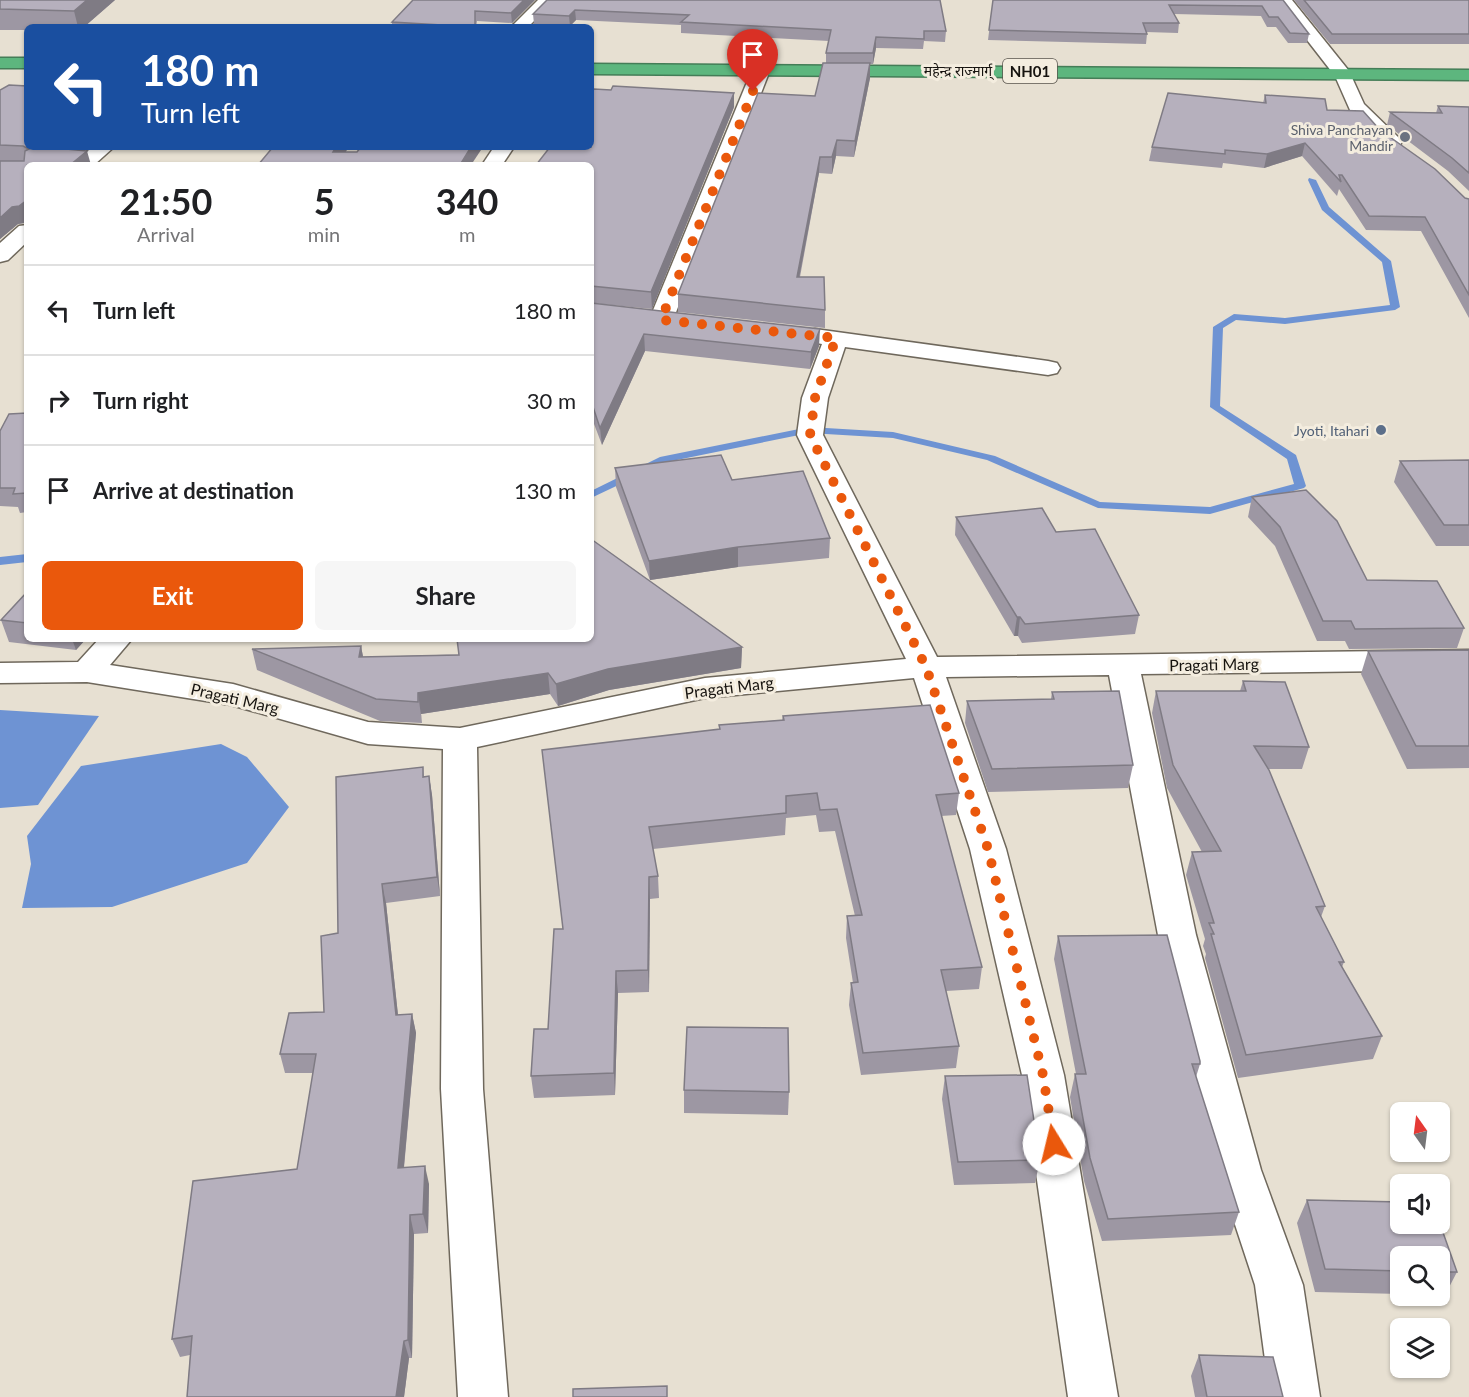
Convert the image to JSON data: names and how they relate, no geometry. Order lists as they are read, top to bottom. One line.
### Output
{"streets":{"highway":["महेन्द्र राज्मार्ग्","NH01"],"street":["Pragati Marg"]},"places":["Shiva Panchayan Mandir","Jyoti, Itahari"],"north":"top","page":{"turn":["180 m","Turn left"],"eta":["21:50","Arrival","5","min","340","m"],"list":[{"name":"Turn left","value":"180 m"},{"name":"Turn right","value":"30 m"},{"name":"Arrive at destination","value":"130 m"}],"buttons":["Exit","Share"]}}
